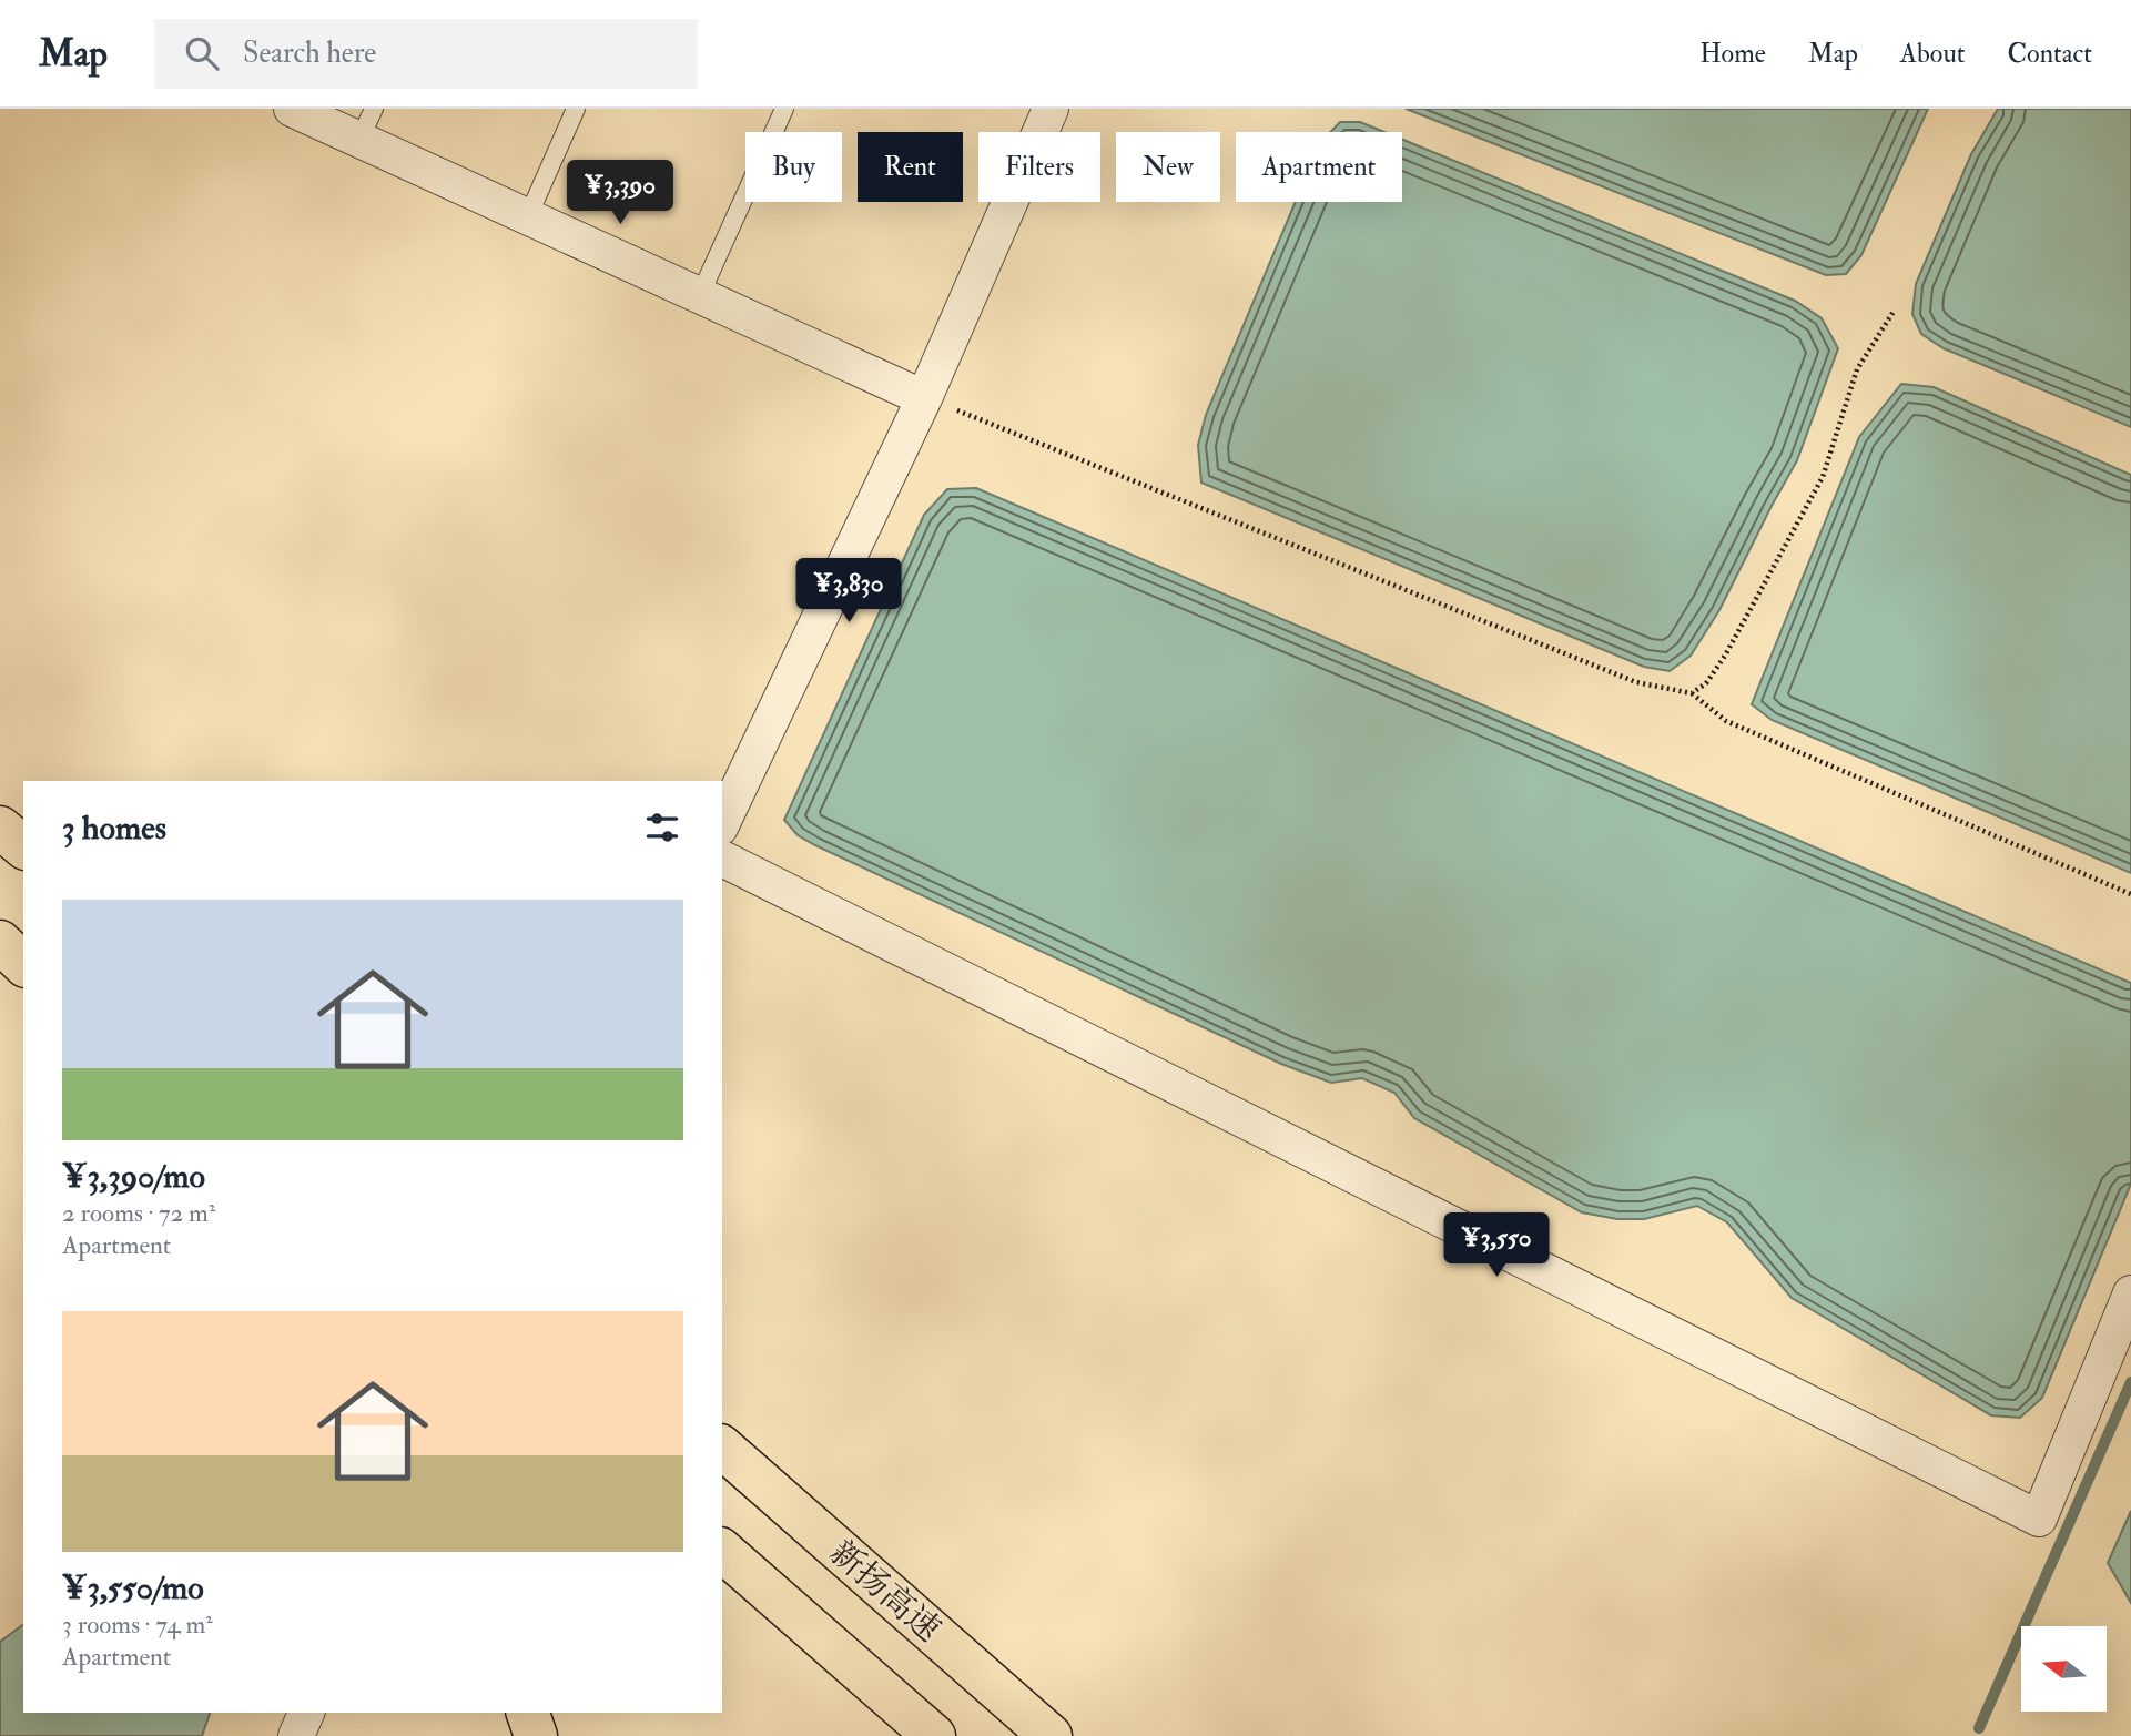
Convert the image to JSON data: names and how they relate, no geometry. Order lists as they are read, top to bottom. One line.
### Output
{"streets":{"highway":["新扬高速"]},"north":"left","page":{"header":"Map","search":"Search here","nav":["Home","Map","About","Contact"],"chip":["Buy","Rent","Filters","New","Apartment"],"price":["¥3,390","¥3,830","¥3,550"],"heading":"3 homes","list":[{"name":"¥3,390/mo","note":"2 rooms · 72 m² · Apartment"},{"name":"¥3,550/mo","note":"3 rooms · 74 m² · Apartment"}]}}
